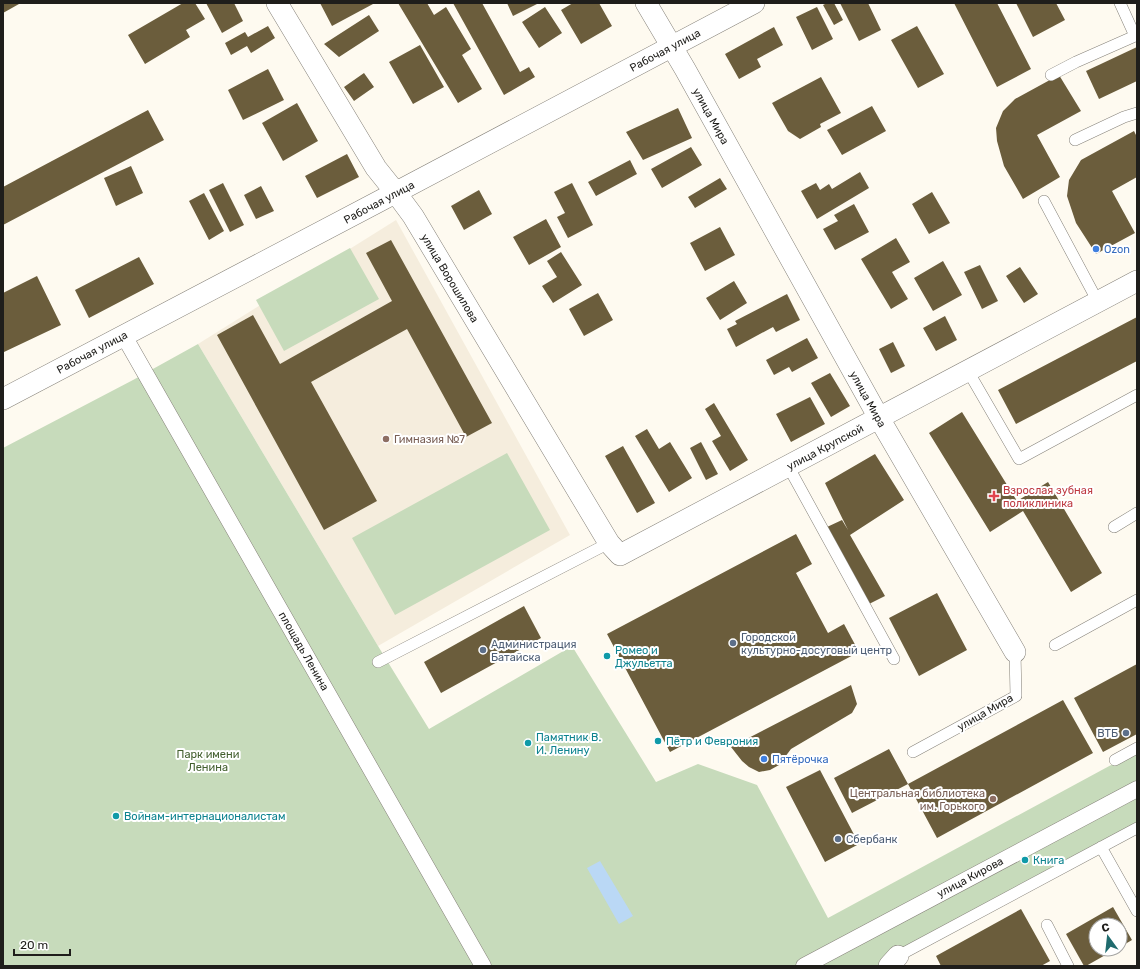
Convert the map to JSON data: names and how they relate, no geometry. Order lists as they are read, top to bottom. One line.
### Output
{"streets":{"street":["Рабочая улица","улица Мира","улица Ворошилова","улица Крупской","площадь Ленина","улица Кирова"]},"crossings":[["Рабочая улица","улица Мира"],["Рабочая улица","улица Ворошилова"],["Рабочая улица","площадь Ленина"],["улица Мира","улица Крупской"],["улица Ворошилова","улица Крупской"]],"parks":["Парк имени Ленина"],"places":{"other":["Ozon","Гимназия №7","Городской культурно-досуговый центр","Администрация Батайска","Ромео и Джульетта","ВТБ","Пётр и Феврония","Памятник В. И. Ленину","Пятёрочка","Центральная библиотека им. Горького","Войнам-интернационалистам","Сбербанк","Книга"],"health":["Взрослая зубная поликлиника"]},"scale_bar":"20 m","north":"top"}
